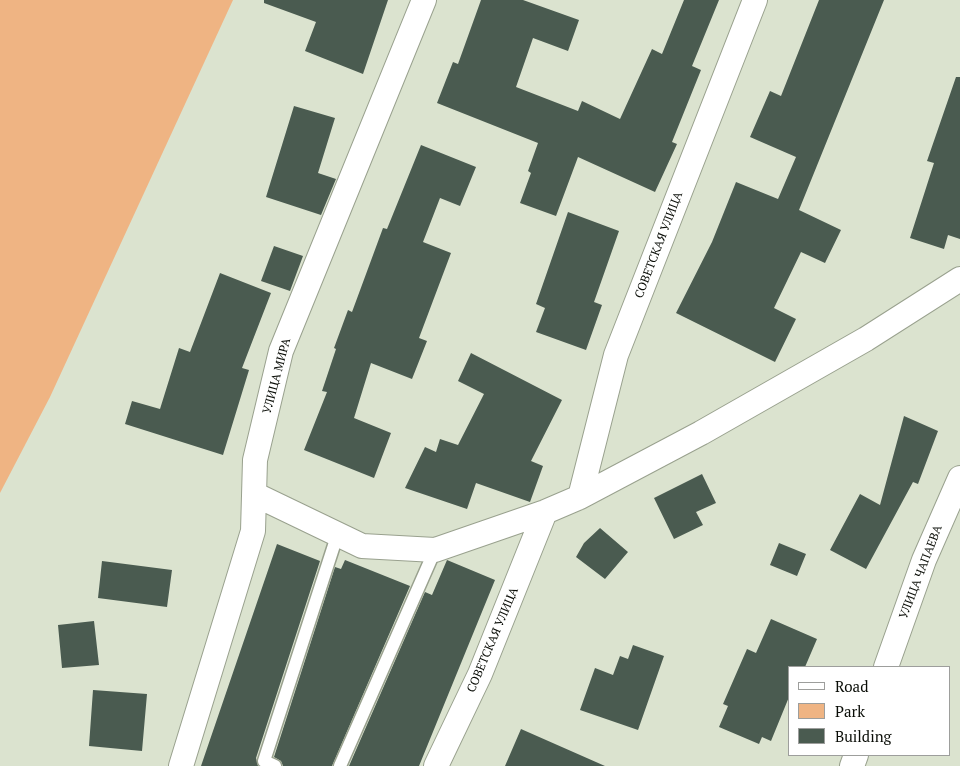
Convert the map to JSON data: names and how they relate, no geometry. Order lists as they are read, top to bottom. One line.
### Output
{"streets":{"street":["СОВЕТСКАЯ УЛИЦА","УЛИЦА МИРА","УЛИЦА ЧАПАЕВА"]},"legend":["Road","Park","Building"]}
